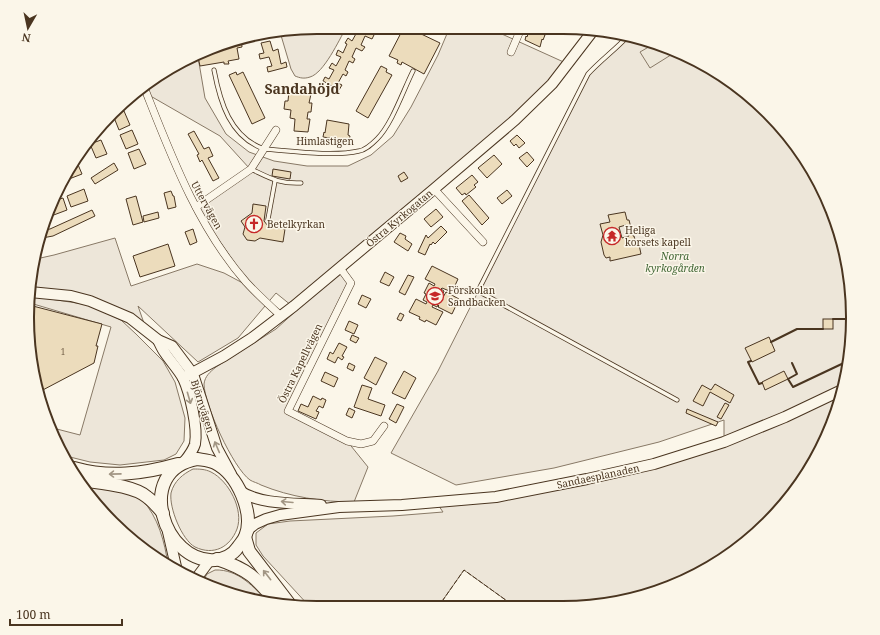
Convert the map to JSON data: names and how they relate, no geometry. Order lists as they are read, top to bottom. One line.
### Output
{"streets":{"street":["Uttervägen","Östra Kyrkogatan","Östra Kapellvägen","Björnvägen","Sandaesplanaden"],"lane":["Himlastigen"]},"crossings":[["Uttervägen","Östra Kyrkogatan"],["Östra Kyrkogatan","Östra Kapellvägen"],["Östra Kyrkogatan","Björnvägen"],["Björnvägen","Sandaesplanaden"]],"districts":["Sandahöjd"],"parks":["Norra kyrkogården"],"places":{"church":["Betelkyrkan"],"temple":["Heliga korsets kapell"],"school or university":["Förskolan Sandbacken"]},"house_numbers":["1"],"scale_bar":"100 m","north":"bottom"}
